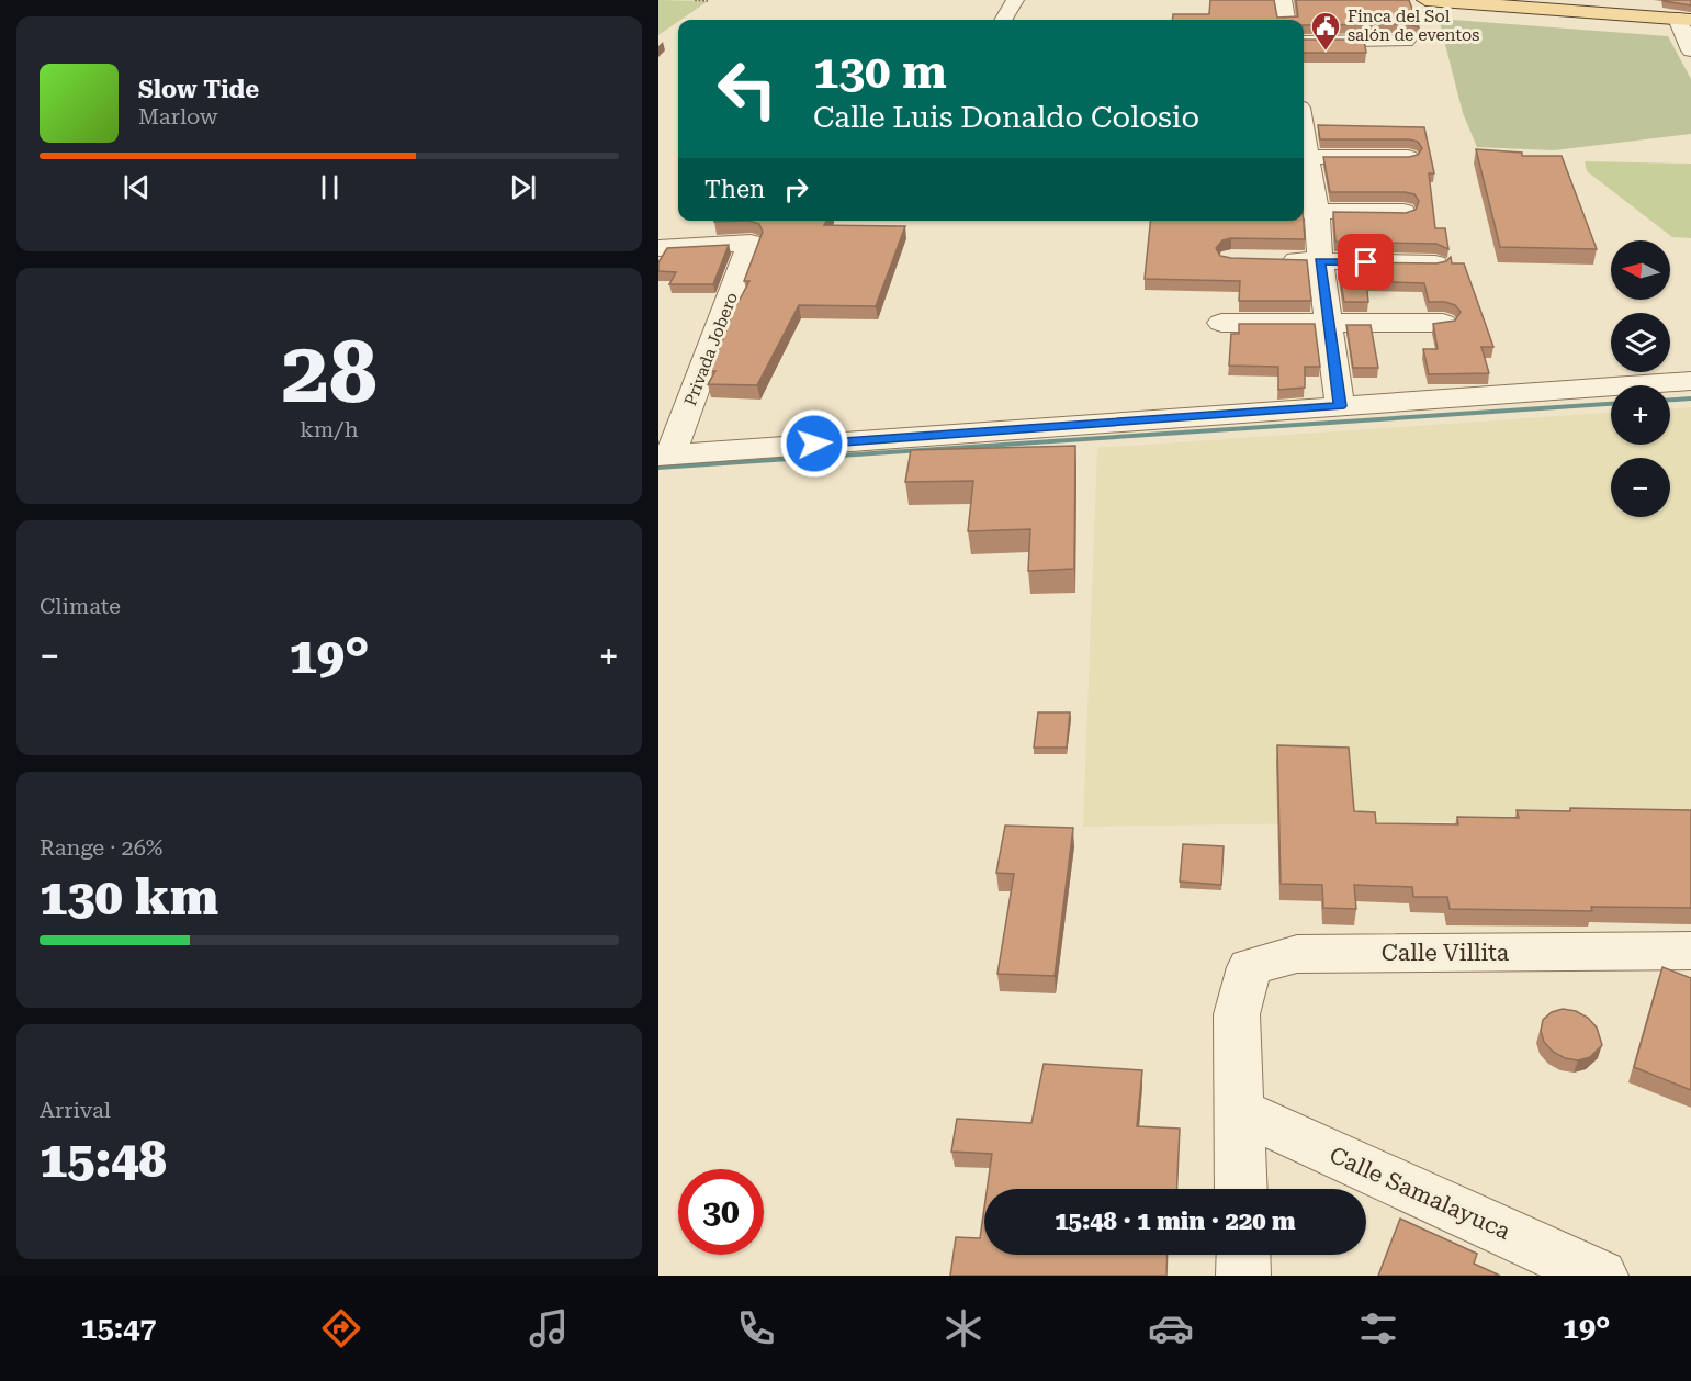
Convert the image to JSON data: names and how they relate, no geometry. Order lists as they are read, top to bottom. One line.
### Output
{"streets":{"street":["Privada Jobero","Calle Villita","Calle Samalayuca"]},"crossings":[["Calle Villita","Calle Samalayuca"]],"places":{"public building":["Finca del Sol salón de eventos"]},"north":"left","page":{"turn":["130 m","Calle Luis Donaldo Colosio"],"song":["Slow Tide","Marlow"],"then":"Then","map_buttons":["+","−"],"tile":[["28","km/h"],"Climate",["Range · 26%","130 km"],["Arrival","15:48"]],"heat":["−","19°","+"],"limit":"30","trip":"15:48 · 1 min · 220 m","tabs":["15:47","19°"]}}
